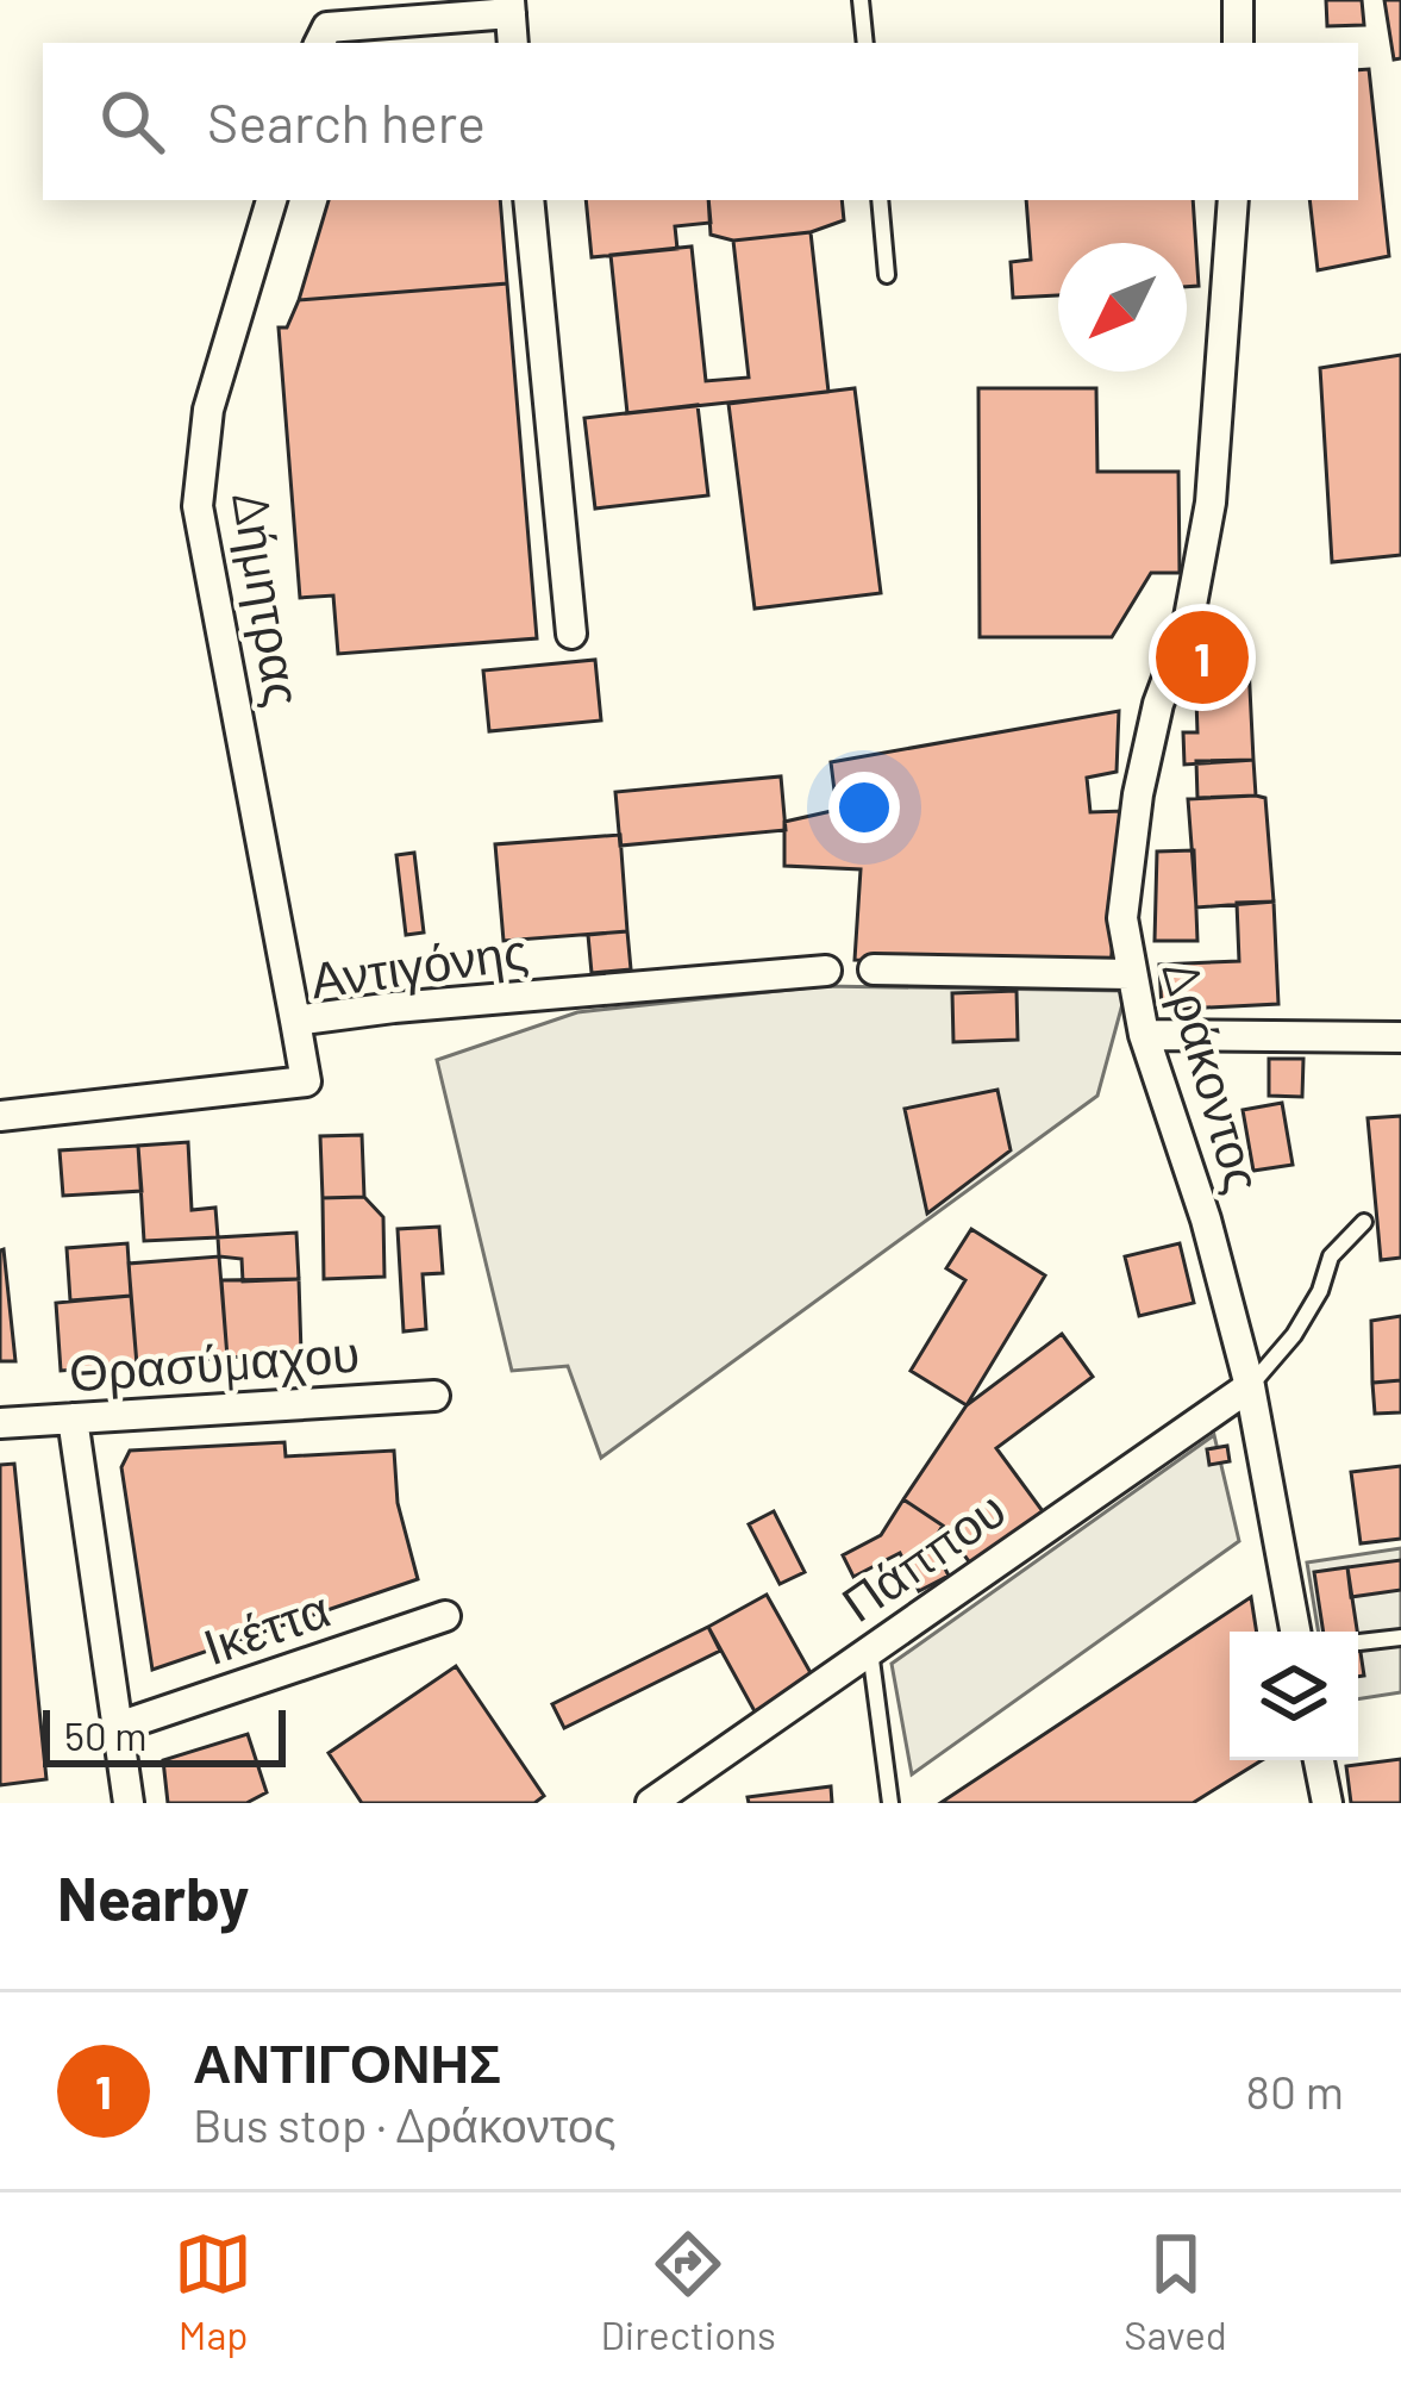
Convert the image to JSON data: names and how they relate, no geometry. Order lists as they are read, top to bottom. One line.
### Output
{"streets":{"street":["Δήμητρας","Αντιγόνης","Δράκοντος","Θρασύμαχου","Πάππου","Ικέττα"]},"crossings":[["Δήμητρας","Αντιγόνης"],["Δράκοντος","Πάππου"]],"scale_bar":"50 m","north":"bottom left","page":{"search":"Search here","pins":"1","scale":"50 m","heading":"Nearby","list":[{"mark":"1","name":"ΑΝΤΙΓΟΝΗΣ","note":"Bus stop · Δράκοντος","value":"80 m"}],"nav":["Map","Directions","Saved"]}}
